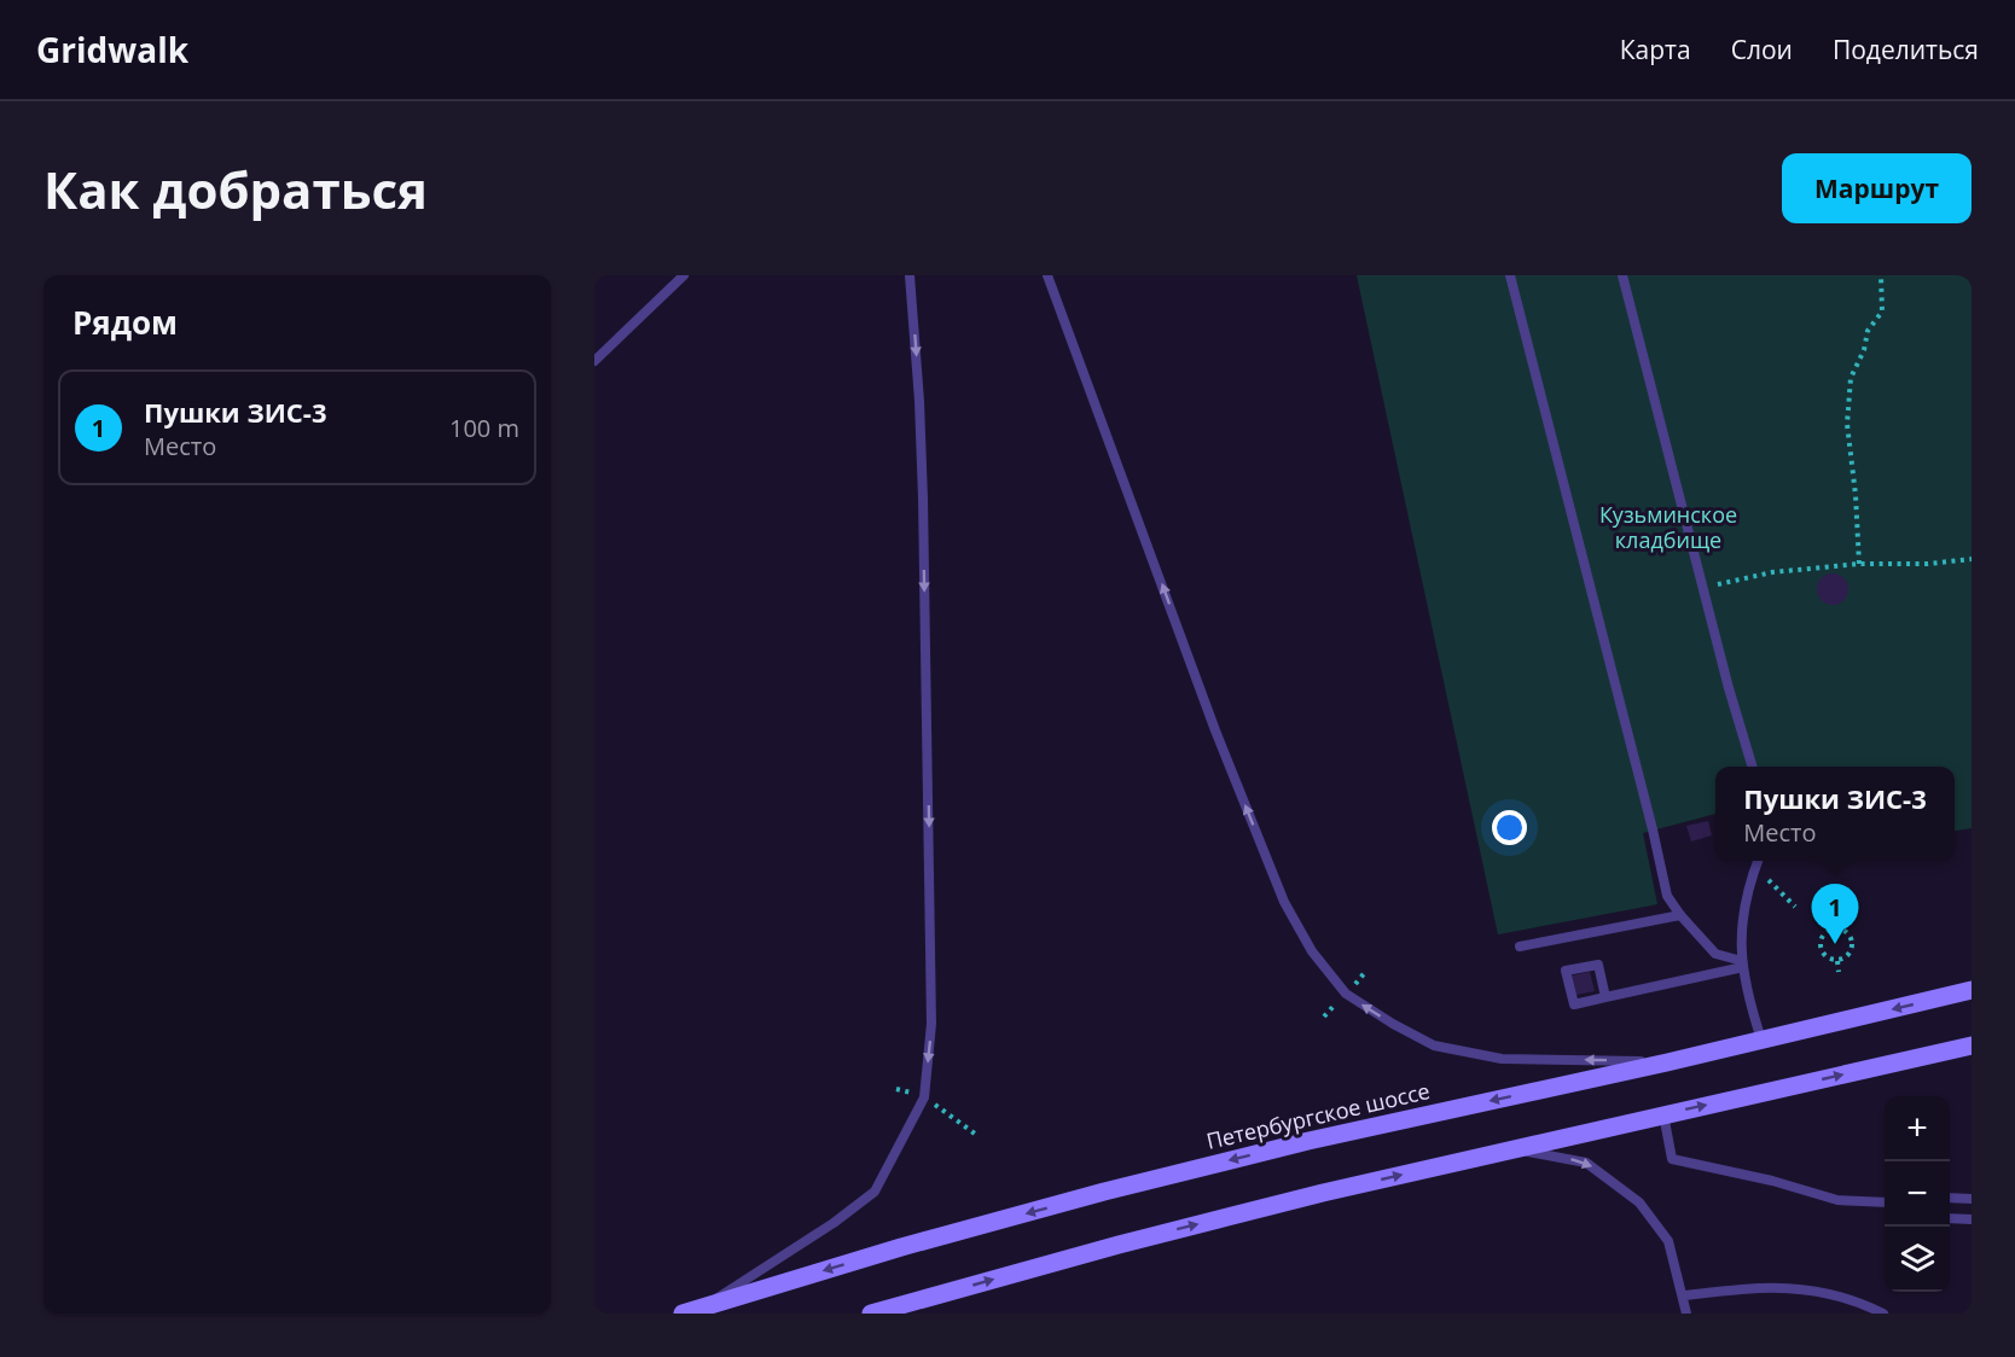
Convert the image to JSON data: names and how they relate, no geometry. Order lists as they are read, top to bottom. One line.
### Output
{"streets":{"main road":["Петербургское шоссе"]},"parks":["Кузьминское кладбище"],"page":{"header":"Gridwalk","nav":["Карта","Слои","Поделиться"],"buttons":"Маршрут","title":"Как добраться","heading":"Рядом","list":[{"mark":"1","name":"Пушки ЗИС-3","note":"Место","value":"100 m"}],"popup":["Пушки ЗИС-3","Место"],"pins":"1","map_buttons":["+","−"]}}
